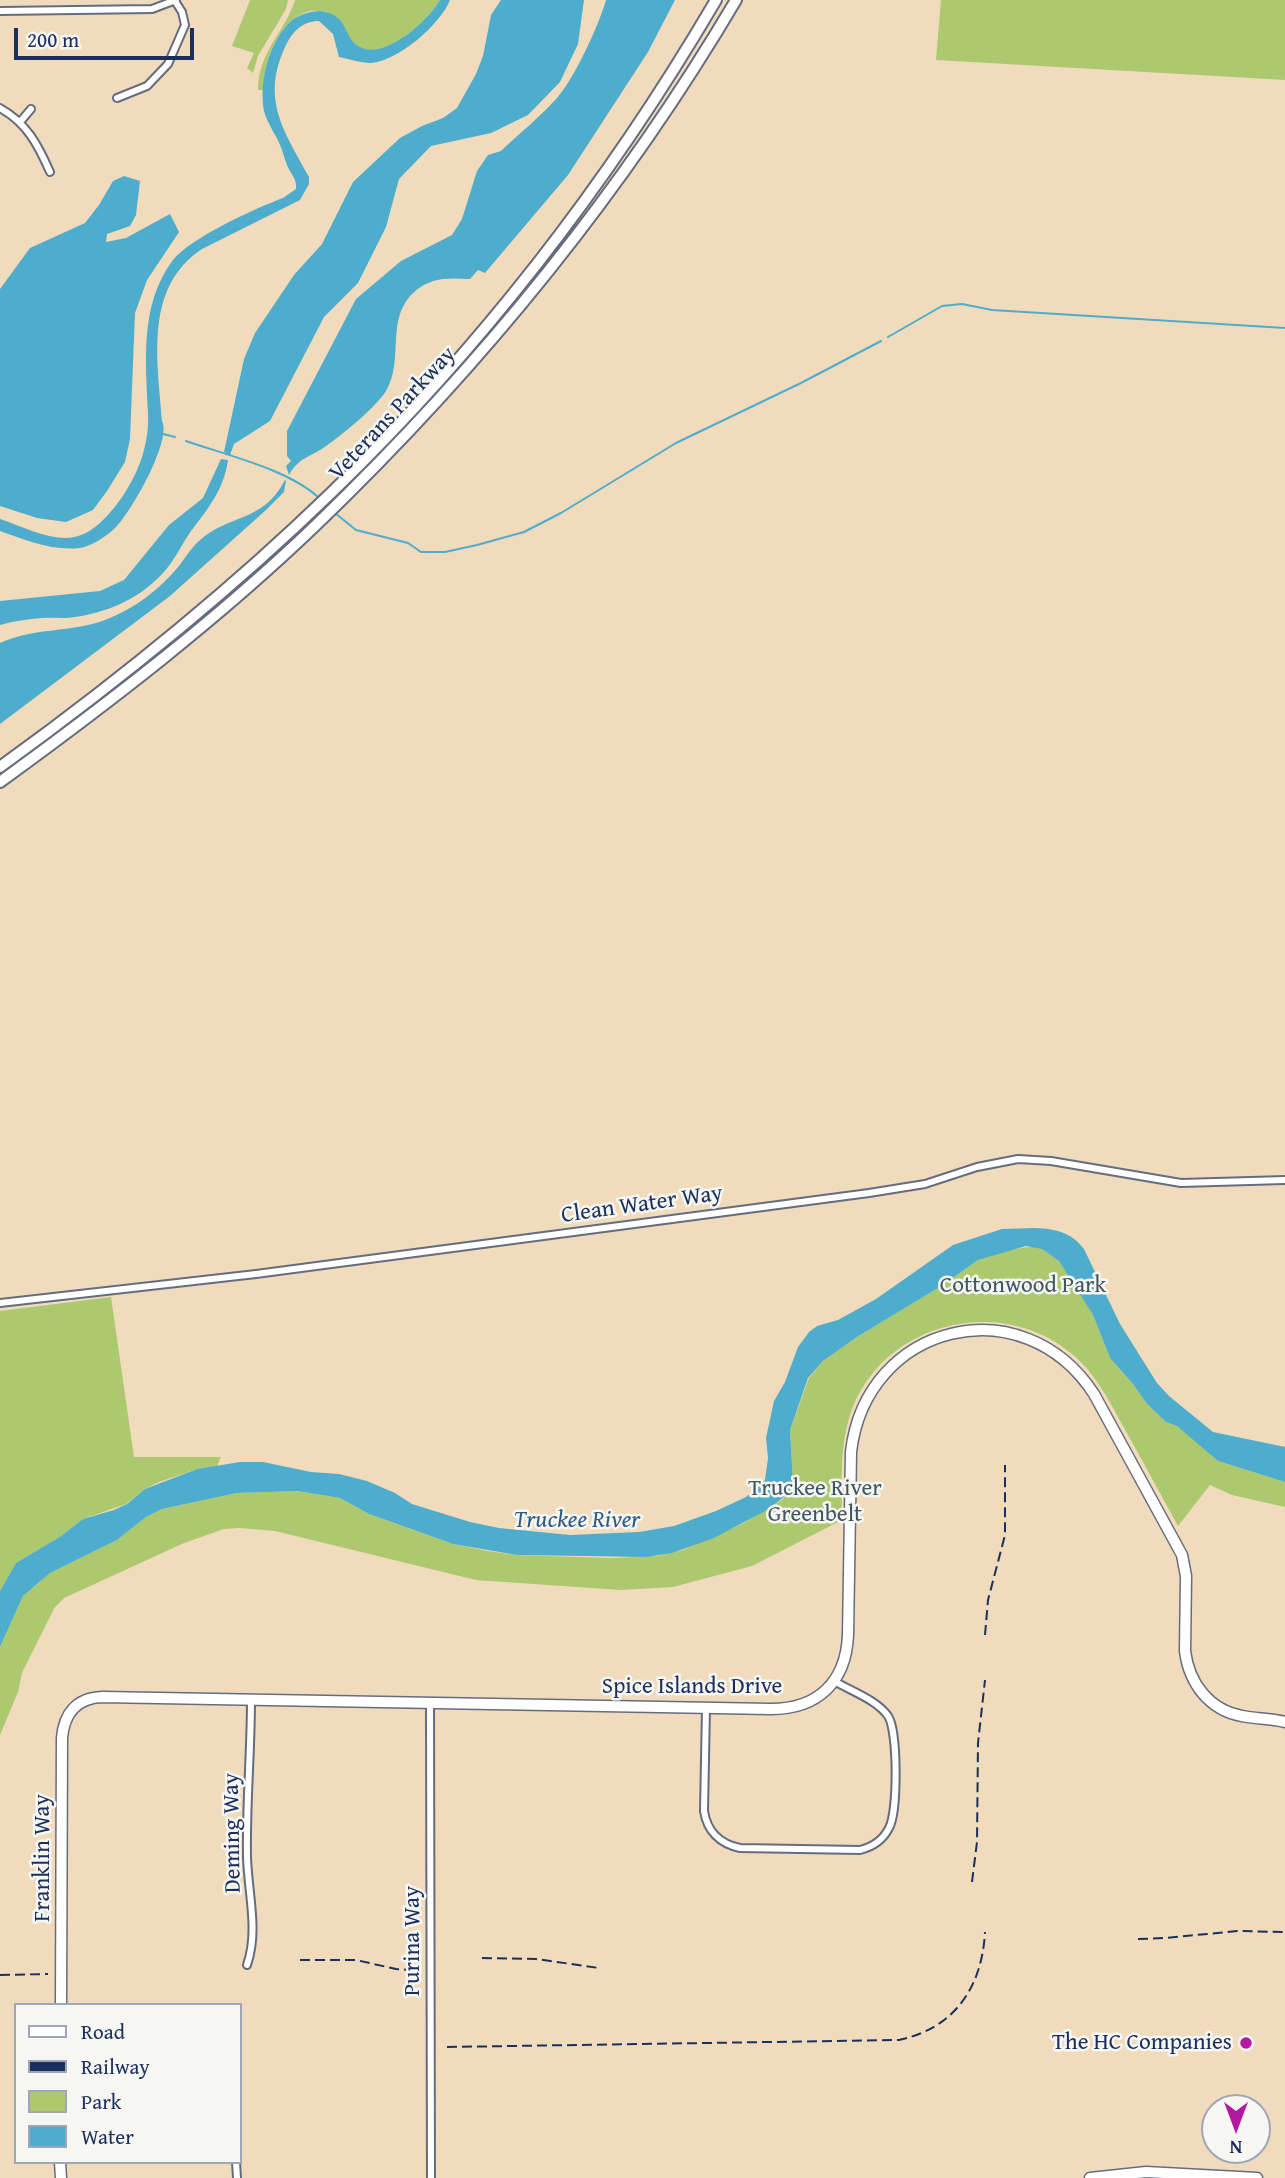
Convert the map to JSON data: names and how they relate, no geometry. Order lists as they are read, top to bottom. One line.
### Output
{"streets":{"main road":["Veterans Parkway"],"street":["Clean Water Way","Spice Islands Drive","Deming Way","Franklin Way","Purina Way"]},"crossings":[["Spice Islands Drive","Deming Way"],["Spice Islands Drive","Franklin Way"],["Spice Islands Drive","Purina Way"]],"water":["Truckee River"],"parks":["Cottonwood Park","Truckee River Greenbelt"],"places":["The HC Companies"],"legend":["Road","Railway","Park","Water"],"scale_bar":"200 m","north":"bottom"}
